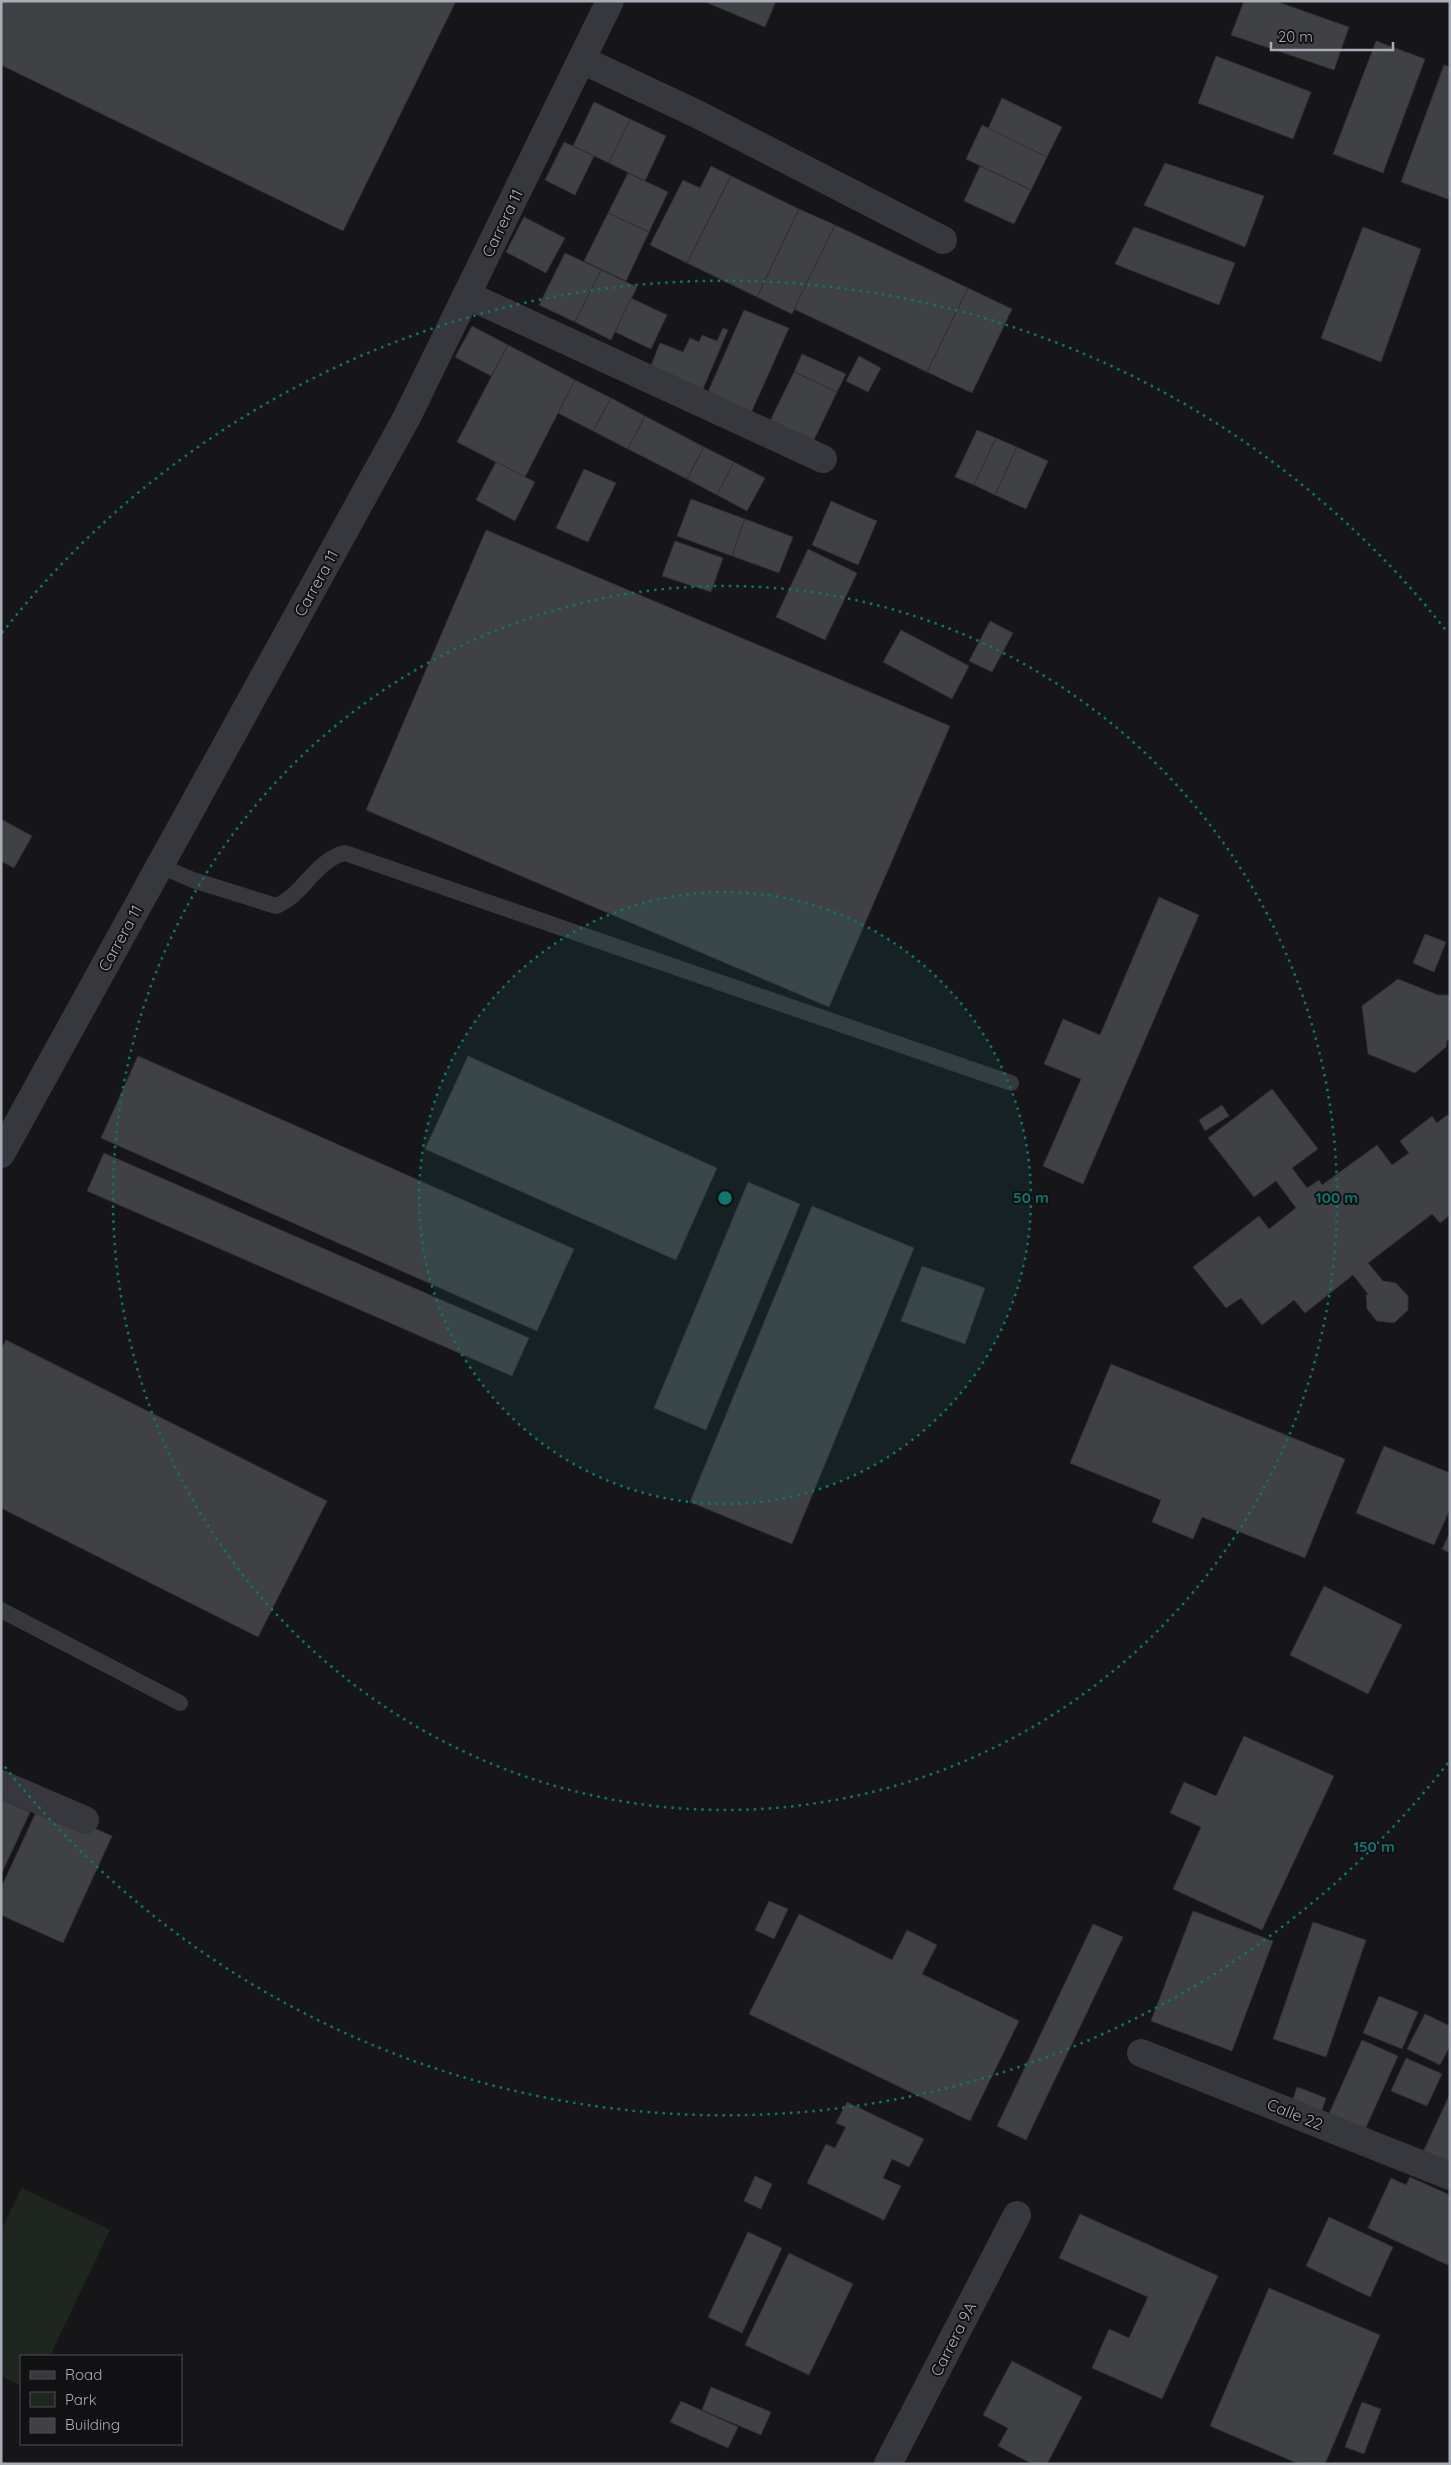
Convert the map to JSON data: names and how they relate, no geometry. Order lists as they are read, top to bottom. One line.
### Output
{"streets":{"street":["Carrera 11","Calle 22","Carrera 9A"]},"legend":["Road","Park","Building"],"scale_bar":"20 m","rings":["50 m","100 m","150 m"]}
